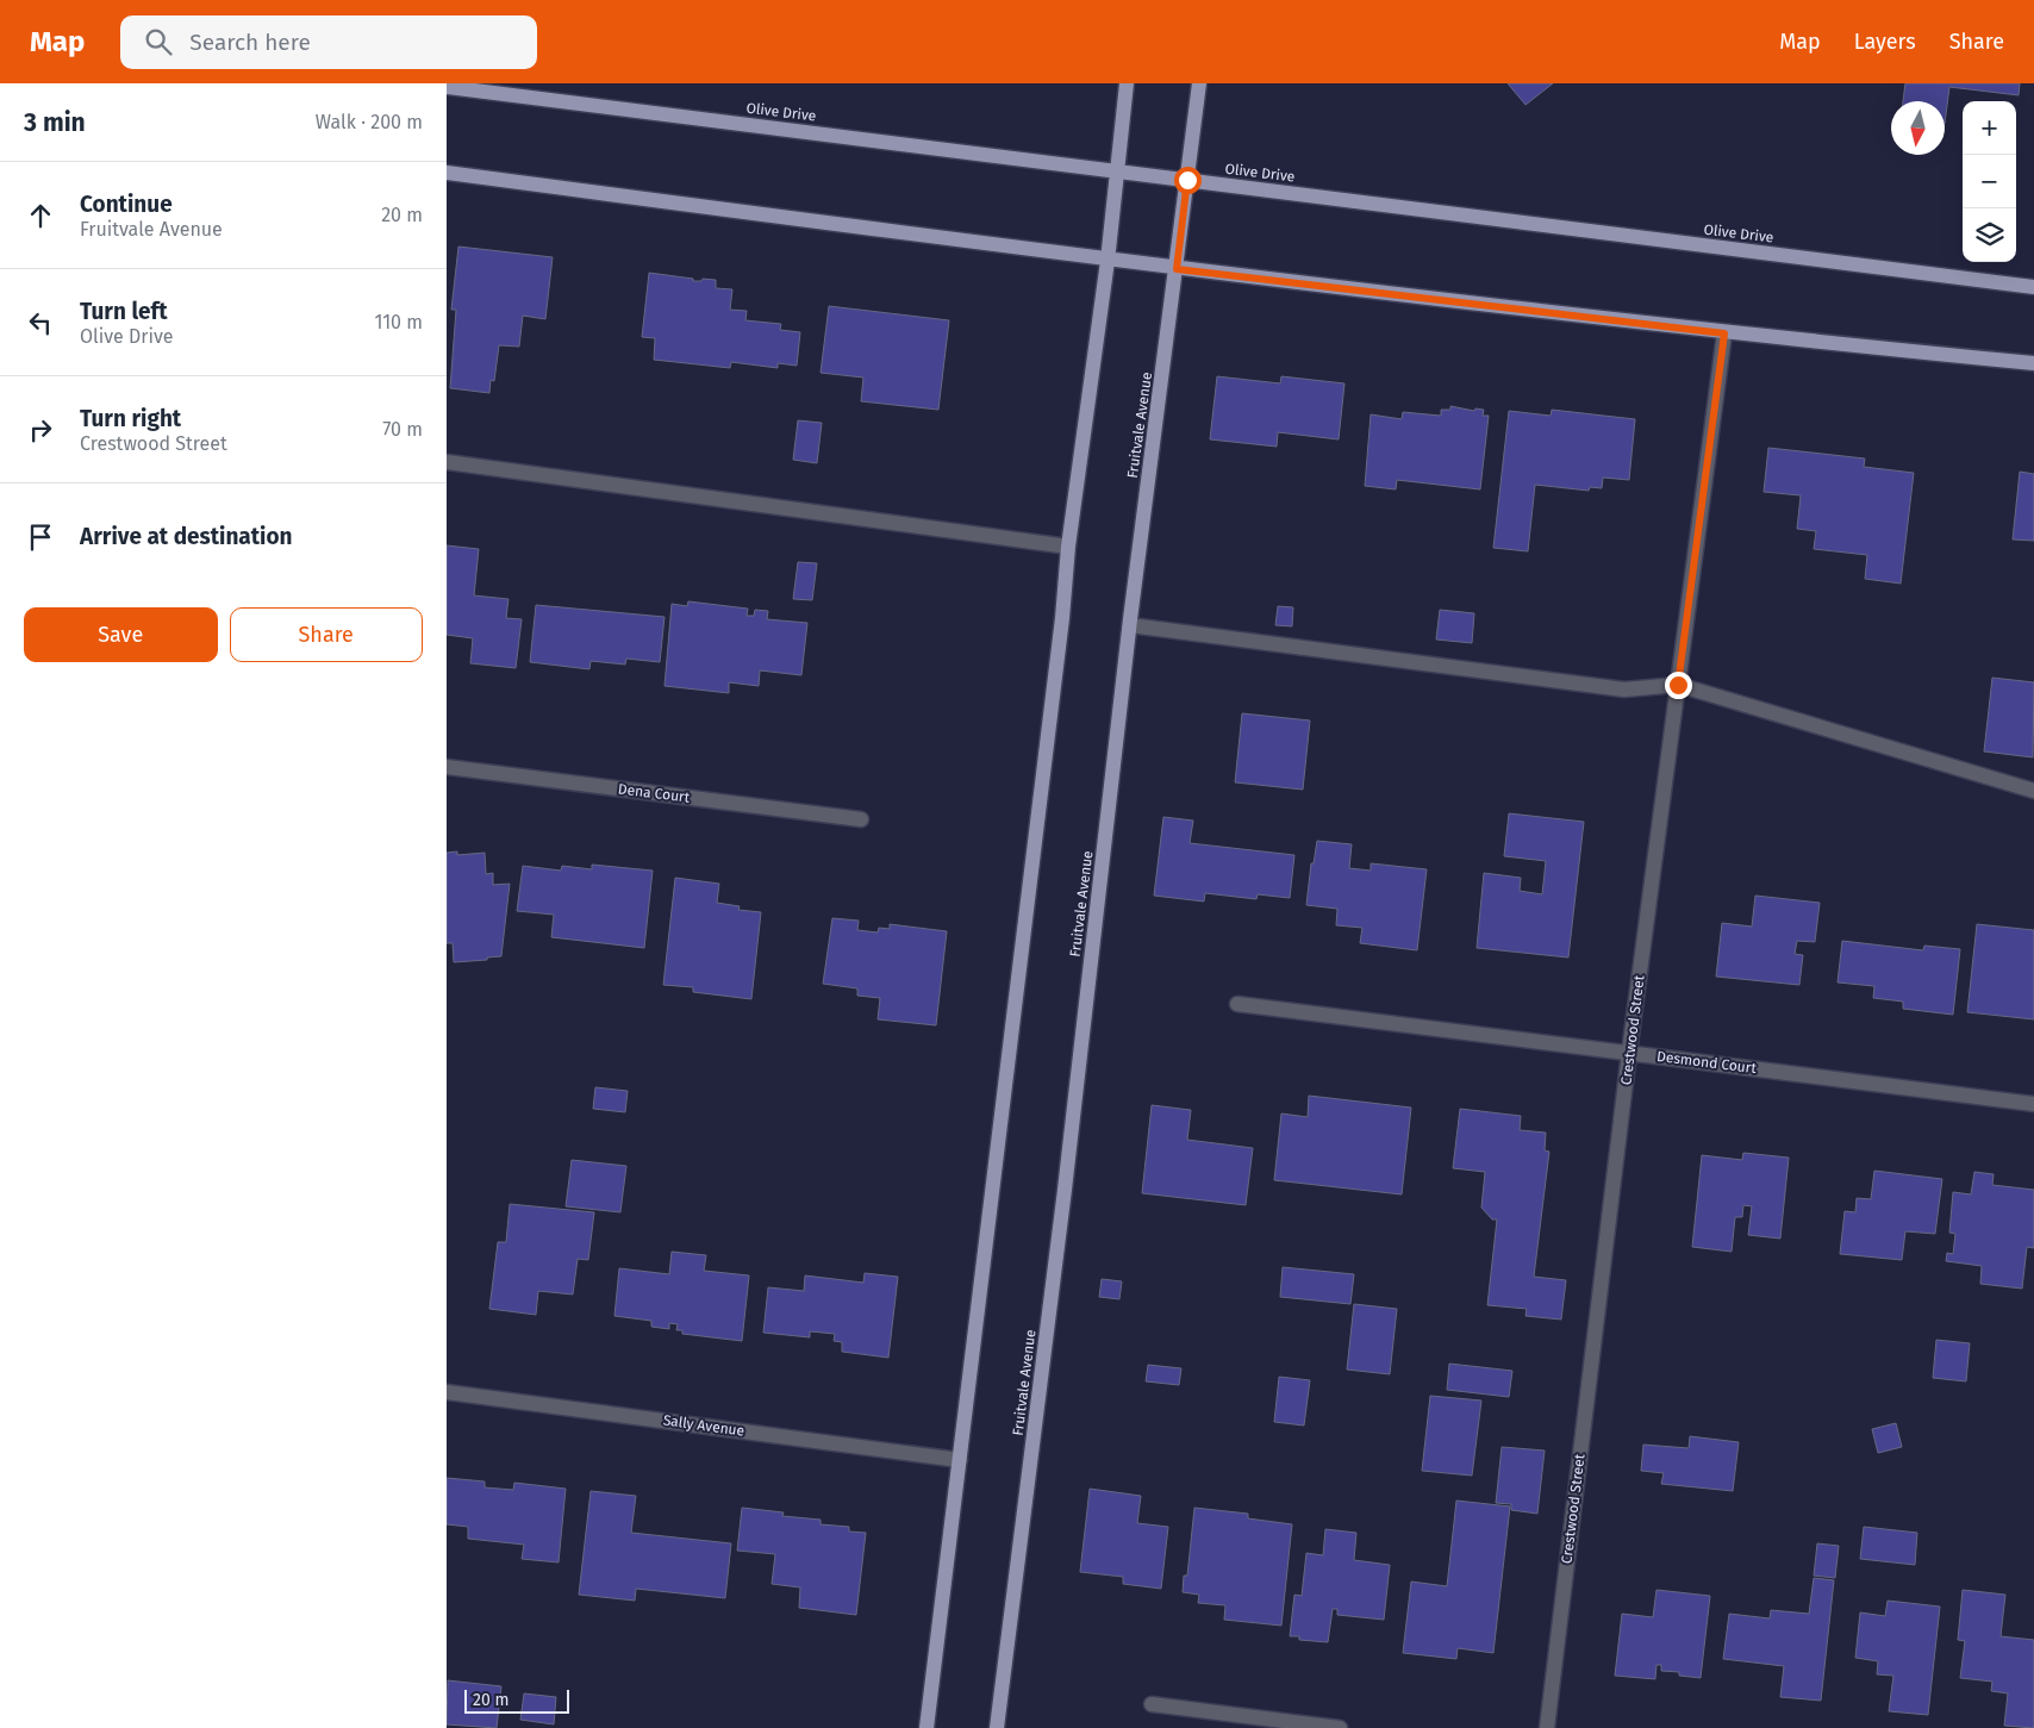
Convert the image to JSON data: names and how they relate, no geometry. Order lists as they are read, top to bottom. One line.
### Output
{"streets":{"main road":["Olive Drive","Fruitvale Avenue"],"street":["Dena Court","Crestwood Street","Desmond Court","Sally Avenue"]},"crossings":[["Olive Drive","Fruitvale Avenue"],["Crestwood Street","Desmond Court"]],"scale_bar":"20 m","north":"bottom","page":{"header":"Map","search":"Search here","nav":["Map","Layers","Share"],"heading":["3 min","Walk · 200 m"],"map_buttons":["+","−"],"list":[["Continue","Fruitvale Avenue","20 m"],["Turn left","Olive Drive","110 m"],["Turn right","Crestwood Street","70 m"],"Arrive at destination"],"buttons":["Save","Share"],"scale":"20 m"}}
